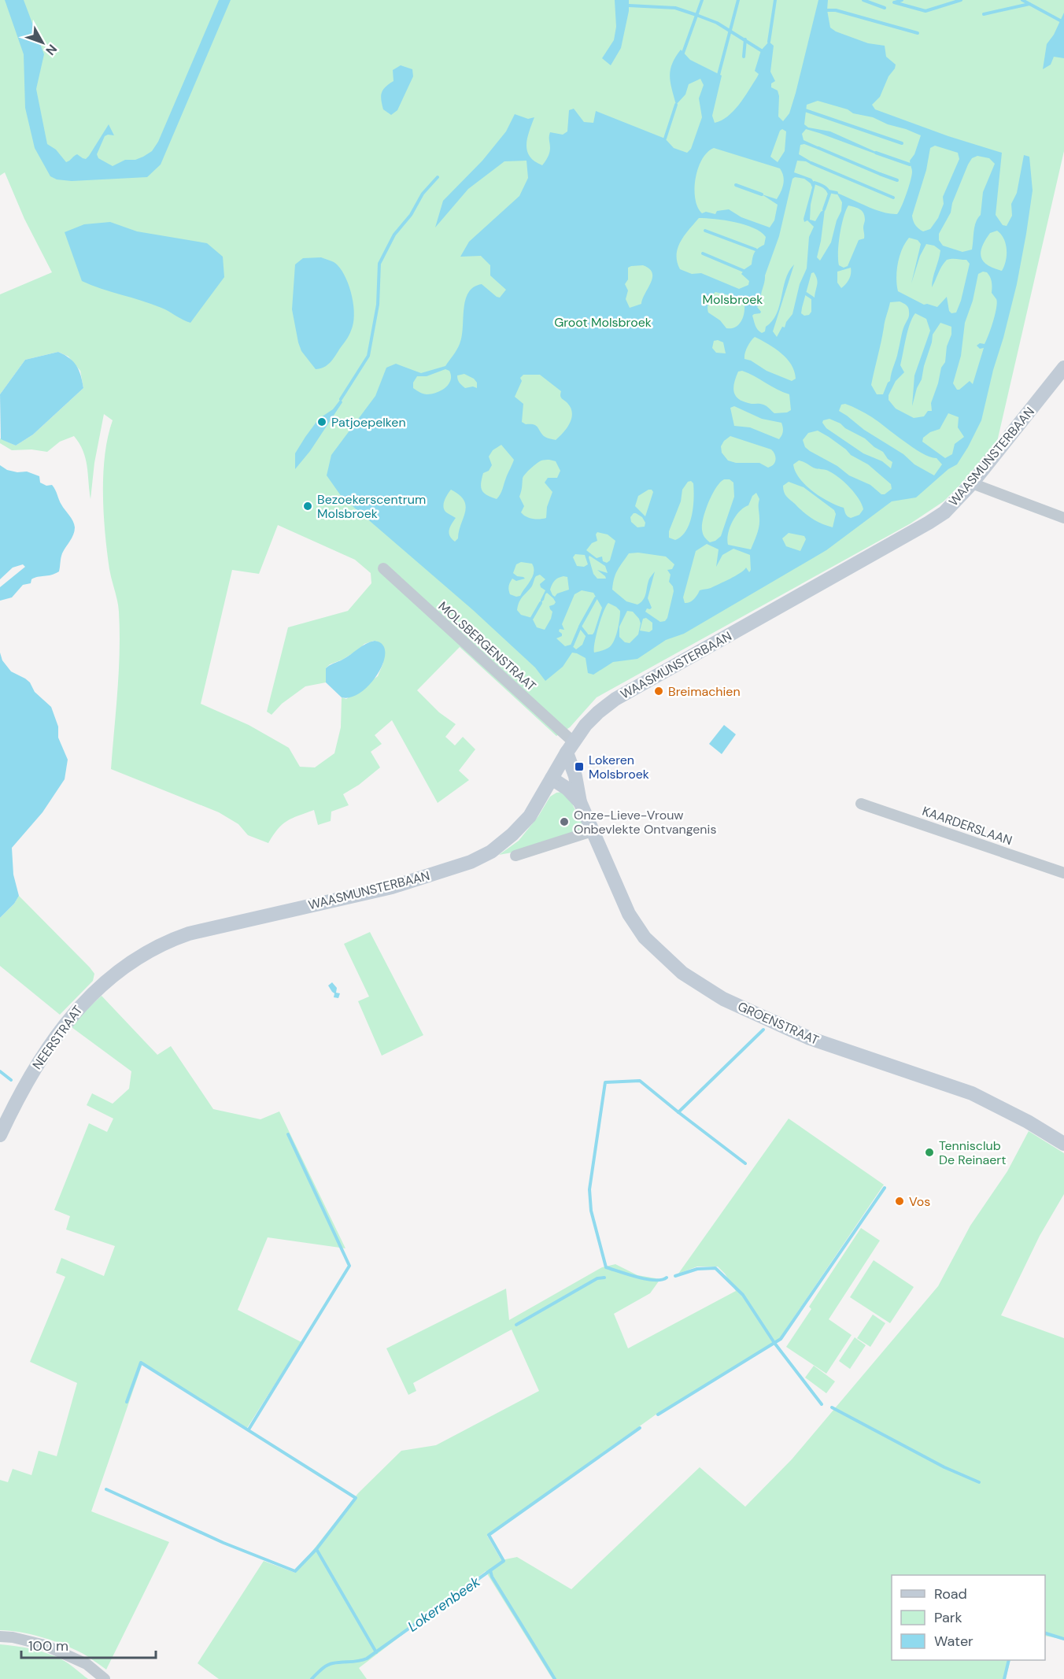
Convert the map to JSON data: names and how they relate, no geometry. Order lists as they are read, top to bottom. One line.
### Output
{"streets":{"street":["WAASMUNSTERBAAN","MOLSBERGENSTRAAT","KAARDERSLAAN","GROENSTRAAT","NEERSTRAAT"]},"crossings":[["WAASMUNSTERBAAN","MOLSBERGENSTRAAT"],["WAASMUNSTERBAAN","GROENSTRAAT"],["WAASMUNSTERBAAN","NEERSTRAAT"],["MOLSBERGENSTRAAT","GROENSTRAAT"]],"water":["Lokerenbeek"],"parks":["Molsbroek","Groot Molsbroek"],"places":{"other":["Patjoepelken","Bezoekerscentrum Molsbroek","Breimachien","Onze-Lieve-Vrouw Onbevlekte Ontvangenis","Tennisclub De Reinaert","Vos"],"transit":["Lokeren Molsbroek"]},"legend":["Road","Park","Water"],"scale_bar":"100 m","north":"bottom right"}
